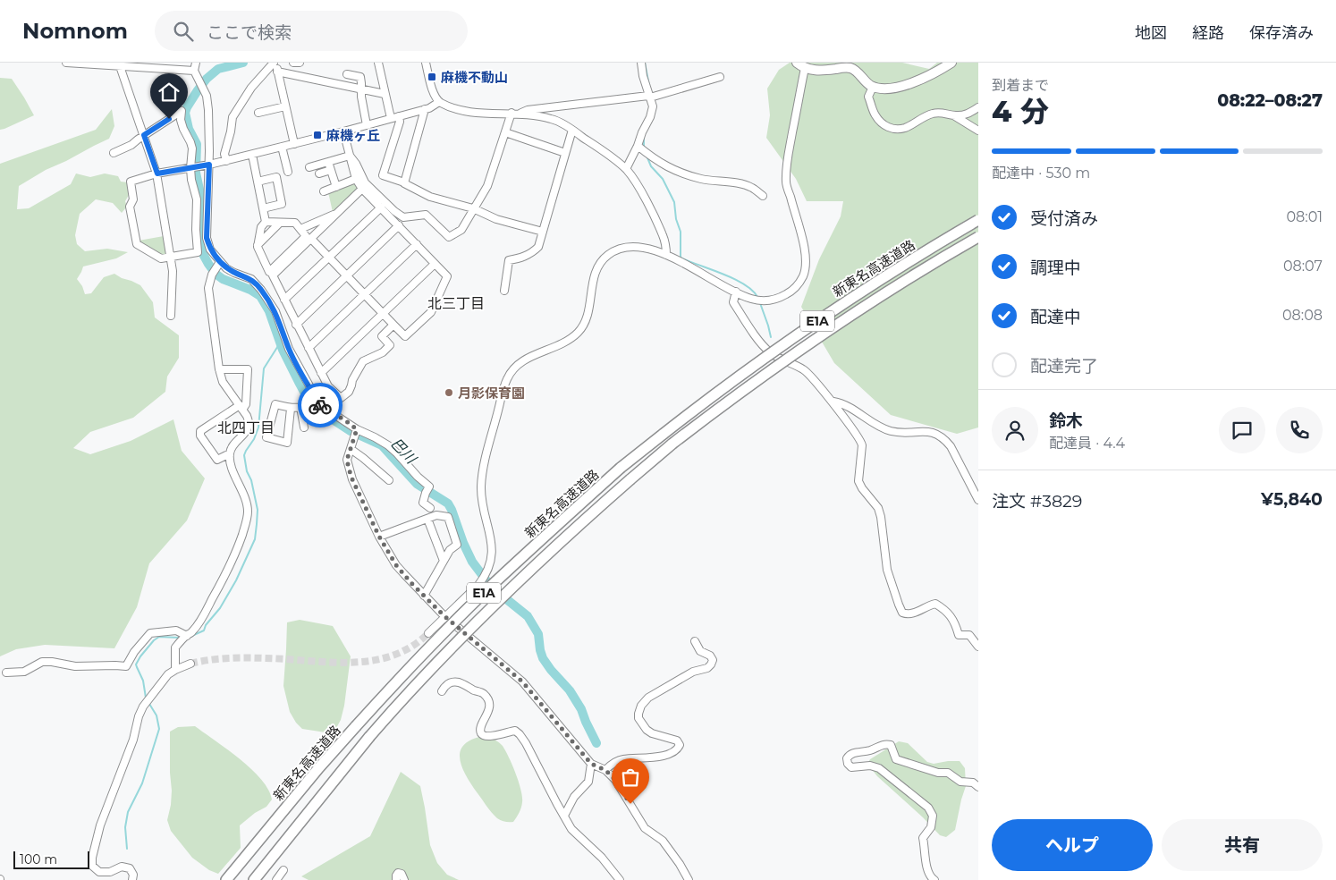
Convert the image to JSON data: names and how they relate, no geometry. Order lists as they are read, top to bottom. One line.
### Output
{"streets":{"highway":["新東名高速道路","E1A"]},"districts":["北三丁目","北四丁目"],"water":["巴川"],"places":{"transit":["麻機不動山","麻機ヶ丘"],"other":["月影保育園"]},"scale_bar":"100 m","page":{"header":"Nomnom","search":"ここで検索","nav":["地図","経路","保存済み"],"heading":["4 分","到着まで","08:22–08:27"],"panel":["鈴木","配達員 · 4.4","注文 #3829","¥5,840"],"bar":"配達中 · 530 m","list":[["受付済み","08:01"],["調理中","08:07"],["配達中","08:08"],"配達完了"],"buttons":["ヘルプ","共有"],"scale":"100 m"}}
